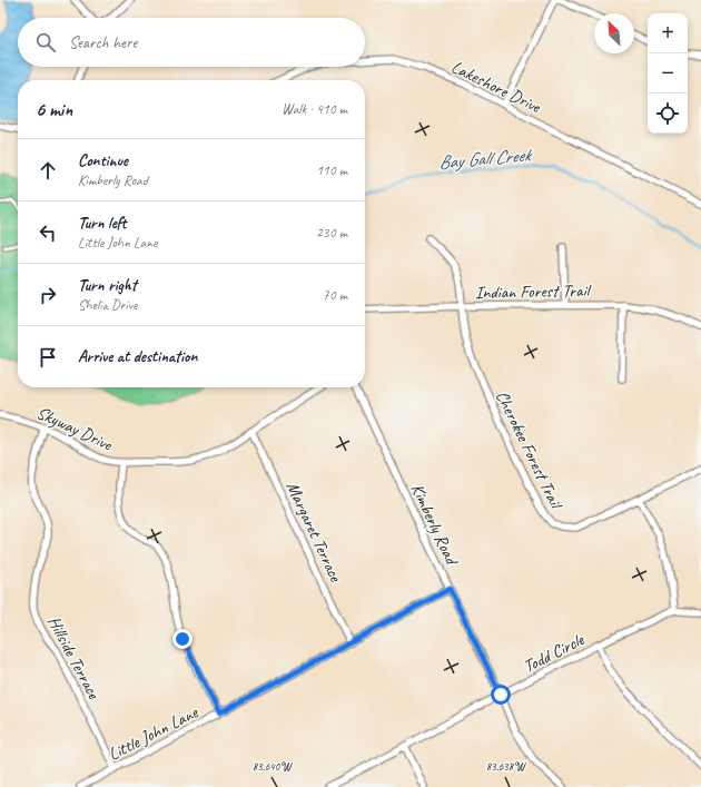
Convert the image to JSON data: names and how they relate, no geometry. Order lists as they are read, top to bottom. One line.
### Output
{"streets":{"street":["Lakeshore Drive","Indian Forest Trail","Skyway Drive","Cherokee Forest Trail","Kimberly Road","Margaret Terrace","Todd Circle","Hillside Terrace","Little John Lane"]},"crossings":[["Indian Forest Trail","Cherokee Forest Trail"],["Skyway Drive","Margaret Terrace"],["Skyway Drive","Hillside Terrace"],["Kimberly Road","Todd Circle"],["Kimberly Road","Little John Lane"],["Margaret Terrace","Little John Lane"],["Hillside Terrace","Little John Lane"]],"water":["Bay Gall Creek"],"north":"top left","page":{"map_buttons":["+","−"],"search":"Search here","heading":["6 min","Walk · 410 m"],"list":[["Continue","Kimberly Road","110 m"],["Turn left","Little John Lane","230 m"],["Turn right","Shelia Drive","70 m"],"Arrive at destination"]},"coordinates":["83.640°W","83.638°W"]}
